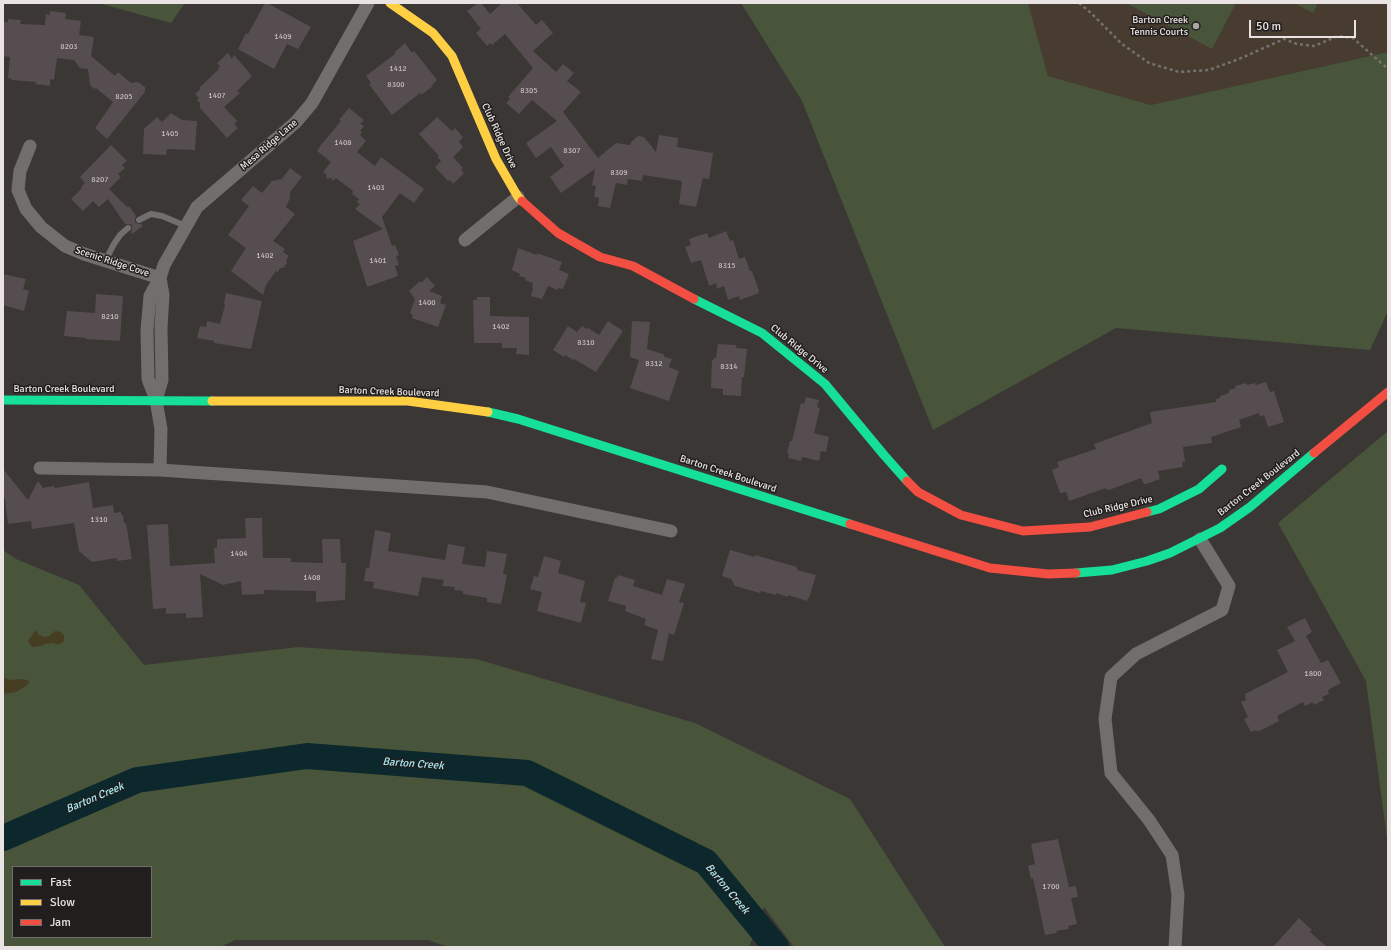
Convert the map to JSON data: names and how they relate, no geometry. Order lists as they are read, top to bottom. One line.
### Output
{"streets":{"street":["Club Ridge Drive","Mesa Ridge Lane","Scenic Ridge Cove","Barton Creek Boulevard"]},"crossings":[["Mesa Ridge Lane","Scenic Ridge Cove"],["Mesa Ridge Lane","Barton Creek Boulevard"]],"water":["Barton Creek"],"places":["Barton Creek Tennis Courts"],"house_numbers":["1409","8203","1412","8300","8305","1407","8205","1405","1408","8307","8309","8207","1403","1402","1401","8315","1400","8210","1402","8310","8312","8314","1310","1404","1408","1800","1700"],"legend":["Fast","Slow","Jam"],"scale_bar":"50 m"}
